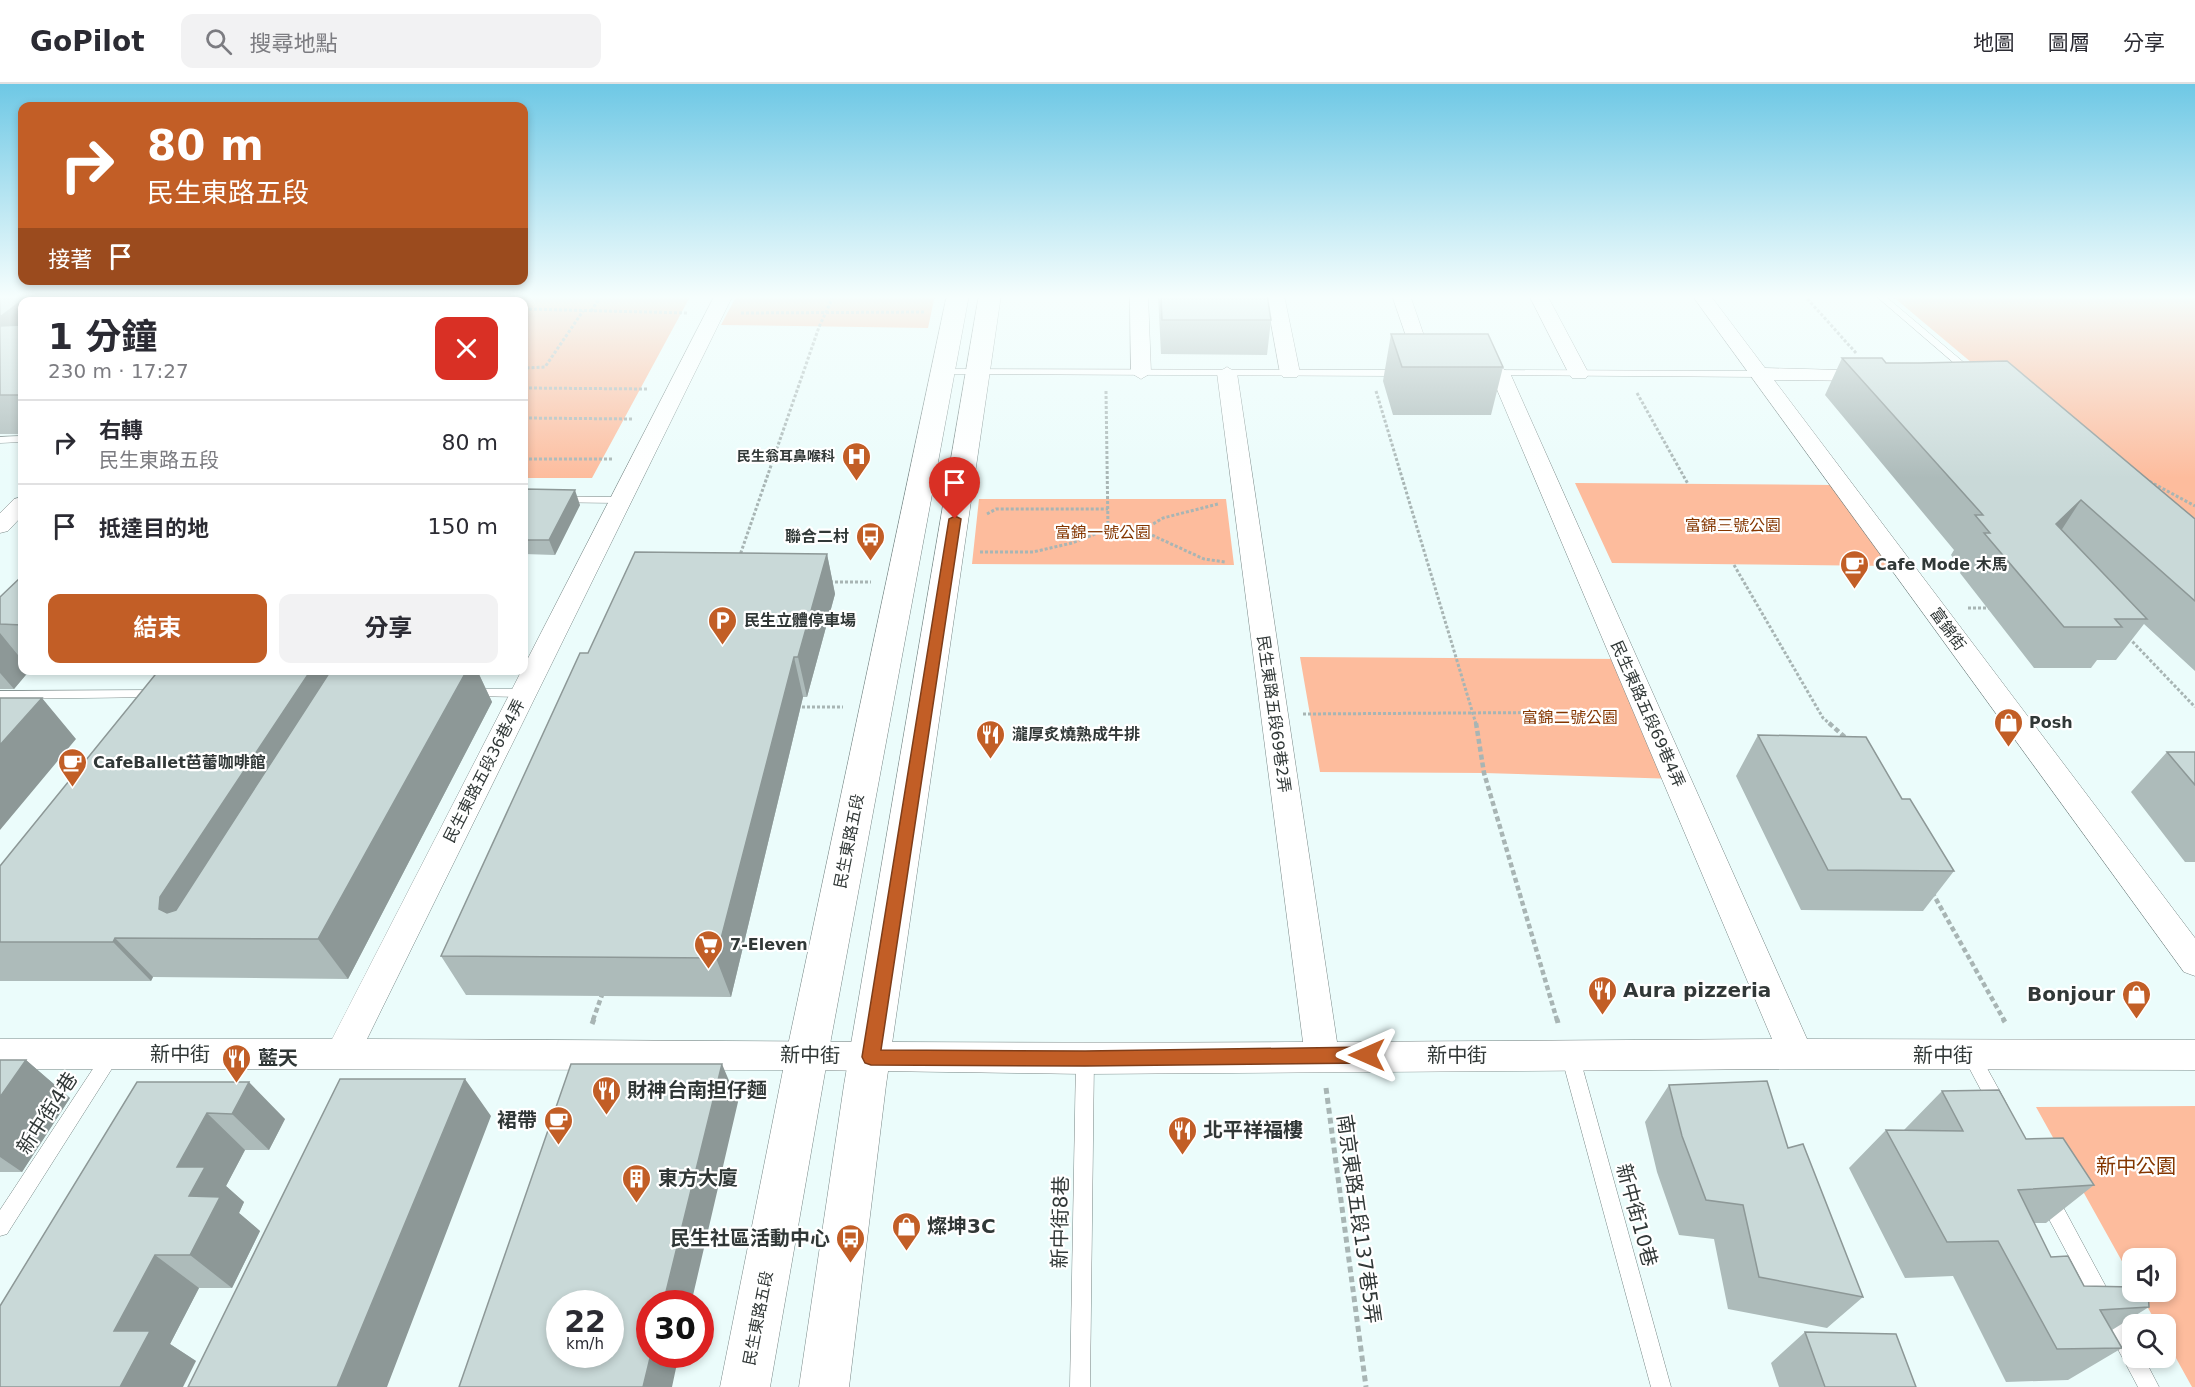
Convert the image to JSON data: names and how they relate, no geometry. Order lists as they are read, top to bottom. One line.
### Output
{"streets":{"street":["富錦街","民生東路五段69巷2弄","民生東路五段69巷4弄","民生東路五段36巷4弄","民生東路五段","新中街"],"lane":["新中街4巷","新中街10巷","新中街8巷"],"path":["南京東路五段137巷5弄"]},"crossings":[["民生東路五段69巷2弄","新中街"],["民生東路五段69巷2弄","南京東路五段137巷5弄"],["民生東路五段69巷4弄","新中街"],["民生東路五段36巷4弄","新中街"],["民生東路五段","新中街"],["新中街","新中街4巷"],["新中街","新中街10巷"],["新中街","南京東路五段137巷5弄"],["新中街","新中街8巷"]],"parks":["富錦三號公園","富錦一號公園","富錦二號公園","新中公園"],"places":{"hospital":["民生翁耳鼻喉科"],"bus stop":["聯合二村","民生社區活動中心"],"cafe":["Cafe Mode 木馬","CafeBallet芭蕾咖啡館","裙帶"],"parking":["民生立體停車場"],"shop":["Posh","Bonjour","燦坤3C"],"restaurant":["瀧厚炙燒熟成牛排","Aura pizzeria","藍天","財神台南担仔麵","北平祥福樓"],"supermarket":["7-Eleven"],"building":["東方大廈"]},"page":{"header":"GoPilot","search":"搜尋地點","nav":["地圖","圖層","分享"],"turn":["80 m","民生東路五段"],"then":"接著","heading":["1 分鐘","230 m · 17:27"],"list":[{"name":"右轉","note":"民生東路五段","value":"80 m"},{"name":"抵達目的地","value":"150 m"}],"buttons":["結束","分享"],"speed":"22 km/h","limit":"30"}}
